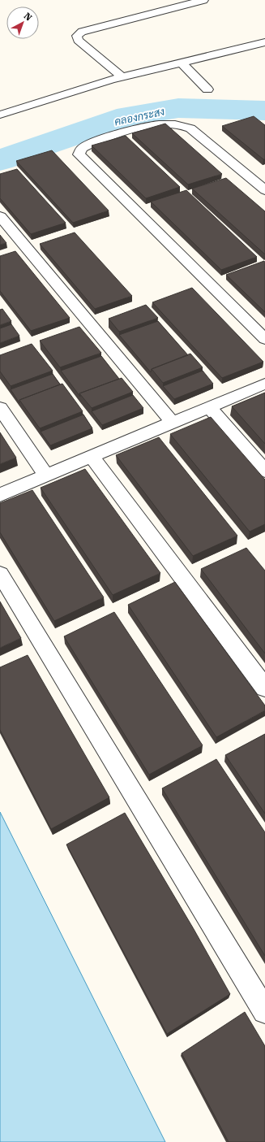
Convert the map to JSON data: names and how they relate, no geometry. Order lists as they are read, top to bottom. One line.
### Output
{"water":["คลองกระสง"],"north":"top right"}
